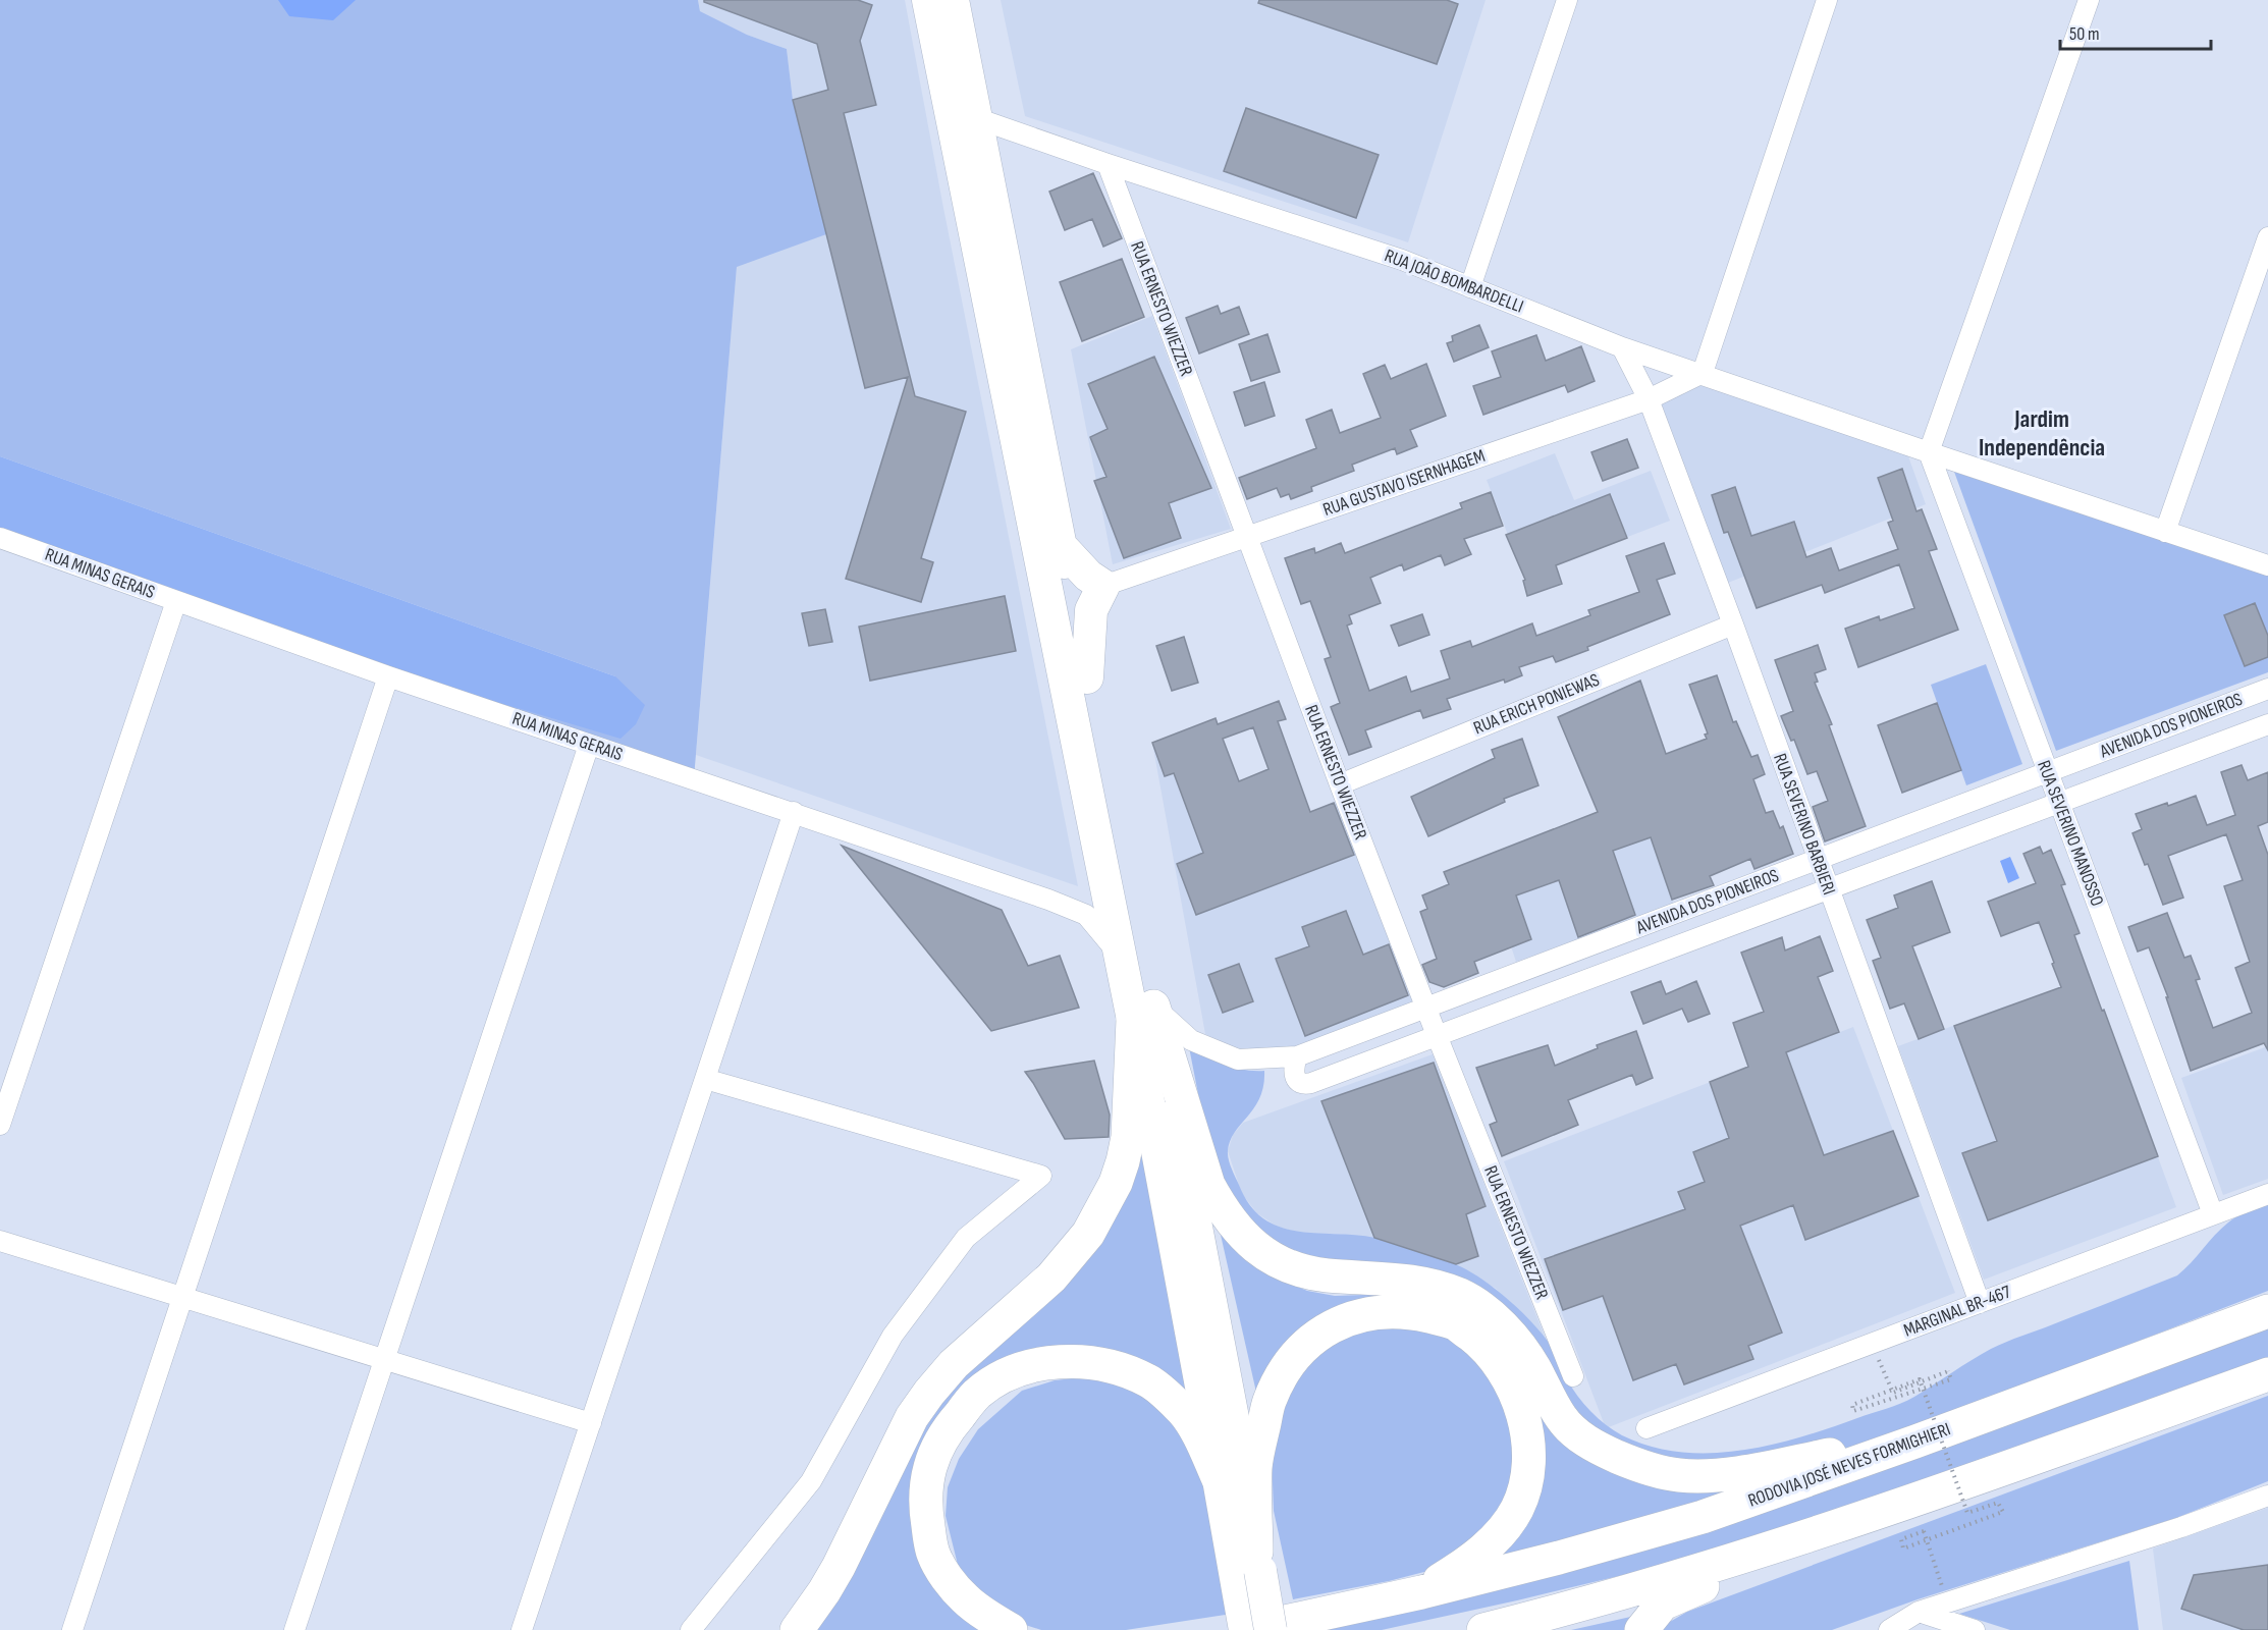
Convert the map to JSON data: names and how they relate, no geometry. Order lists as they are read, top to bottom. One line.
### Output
{"streets":{"highway":["RODOVIA JOSÉ NEVES FORMIGHIERI"],"street":["RUA JOÃO BOMBARDELLI","RUA ERNESTO WIEZZER","RUA GUSTAVO ISERNHAGEM","RUA MINAS GERAIS","RUA ERICH PONIEWAS","AVENIDA DOS PIONEIROS","RUA SEVERINO BARBIERI","RUA SEVERINO MANOSSO","MARGINAL BR-467"]},"crossings":[["RUA JOÃO BOMBARDELLI","RUA ERNESTO WIEZZER"],["RUA JOÃO BOMBARDELLI","RUA GUSTAVO ISERNHAGEM"],["RUA JOÃO BOMBARDELLI","RUA SEVERINO BARBIERI"],["RUA JOÃO BOMBARDELLI","RUA SEVERINO MANOSSO"],["RUA ERNESTO WIEZZER","RUA GUSTAVO ISERNHAGEM"],["RUA ERNESTO WIEZZER","RUA ERICH PONIEWAS"],["RUA ERNESTO WIEZZER","AVENIDA DOS PIONEIROS"],["RUA GUSTAVO ISERNHAGEM","RUA SEVERINO BARBIERI"],["RUA ERICH PONIEWAS","RUA SEVERINO BARBIERI"],["AVENIDA DOS PIONEIROS","RUA SEVERINO BARBIERI"],["AVENIDA DOS PIONEIROS","RUA SEVERINO MANOSSO"],["RUA SEVERINO BARBIERI","MARGINAL BR-467"],["RUA SEVERINO MANOSSO","MARGINAL BR-467"]],"districts":["Jardim Independência"],"scale_bar":"50 m"}
